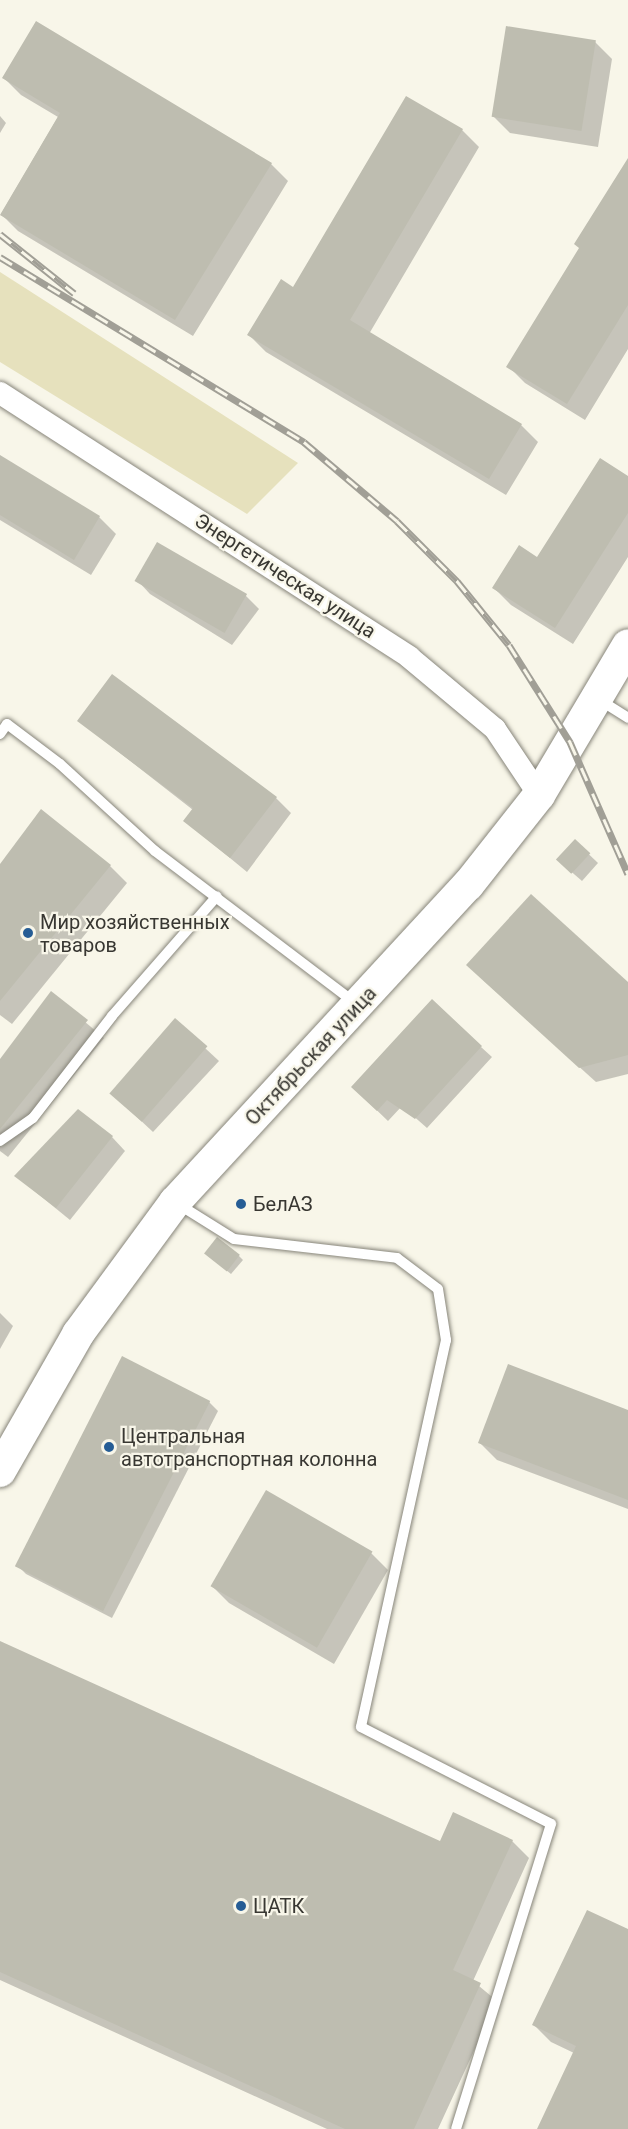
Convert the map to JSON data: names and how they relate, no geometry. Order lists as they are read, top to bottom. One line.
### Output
{"streets":{"street":["Энергетическая улица","Октябрьская улица"]},"crossings":[["Энергетическая улица","Октябрьская улица"]],"places":["Мир хозяйственных товаров","БелАЗ","Центральная автотранспортная колонна","ЦАТК"]}
